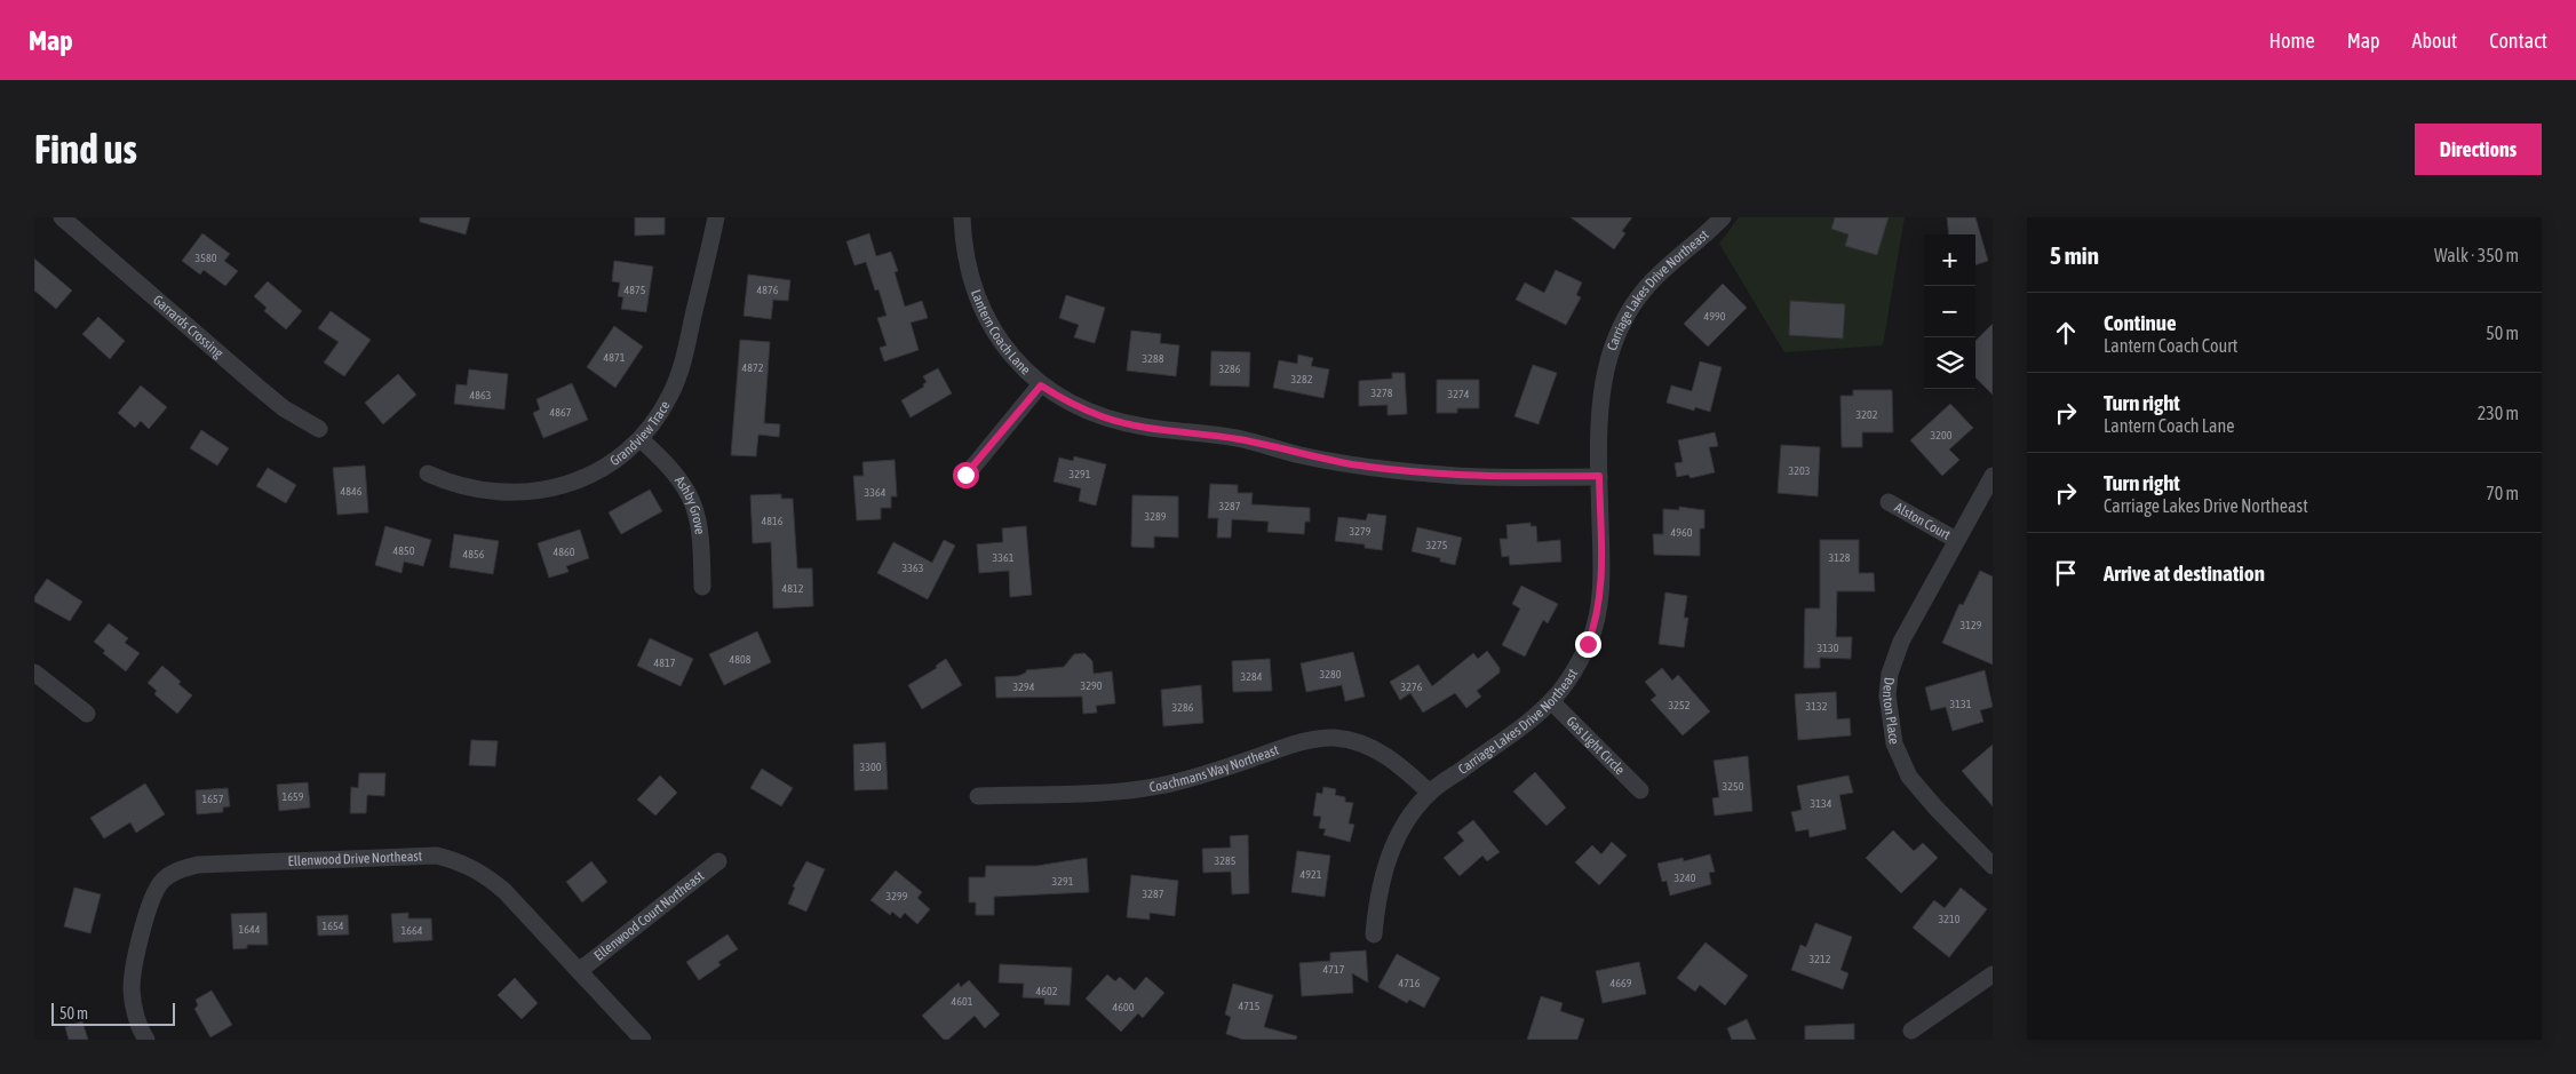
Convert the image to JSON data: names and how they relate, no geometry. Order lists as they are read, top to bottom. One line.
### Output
{"streets":{"street":["Carriage Lakes Drive Northeast","Garrards Crossing","Lantern Coach Lane","Grandview Trace","Ashby Grove","Alston Court","Denton Place","Gas Light Circle","Coachmans Way Northeast","Ellenwood Drive Northeast","Ellenwood Court Northeast"]},"crossings":[["Carriage Lakes Drive Northeast","Lantern Coach Lane"],["Carriage Lakes Drive Northeast","Gas Light Circle"],["Carriage Lakes Drive Northeast","Coachmans Way Northeast"],["Grandview Trace","Ashby Grove"],["Alston Court","Denton Place"],["Ellenwood Drive Northeast","Ellenwood Court Northeast"]],"house_numbers":["3580","4875","4876","4990","4871","3288","4872","3286","3282","3278","3274","4863","4867","3202","3200","3203","3291","4846","3364","3287","3289","4816","3279","4960","3275","4850","4860","4856","3361","3128","3363","4812","3129","3130","4808","4817","3280","3284","3290","3294","3276","3131","3252","3132","3286","3300","3250","1659","1657","3134","3285","4921","3240","3291","3287","3299","3210","1654","1644","1664","3212","4717","4716","4669","4602","4601","4715","4600"],"scale_bar":"50 m","page":{"header":"Map","nav":["Home","Map","About","Contact"],"buttons":"Directions","title":"Find us","heading":["5 min","Walk · 350 m"],"map_buttons":["+","−"],"list":[["Continue","Lantern Coach Court","50 m"],["Turn right","Lantern Coach Lane","230 m"],["Turn right","Carriage Lakes Drive Northeast","70 m"],"Arrive at destination"],"scale":"50 m"}}
